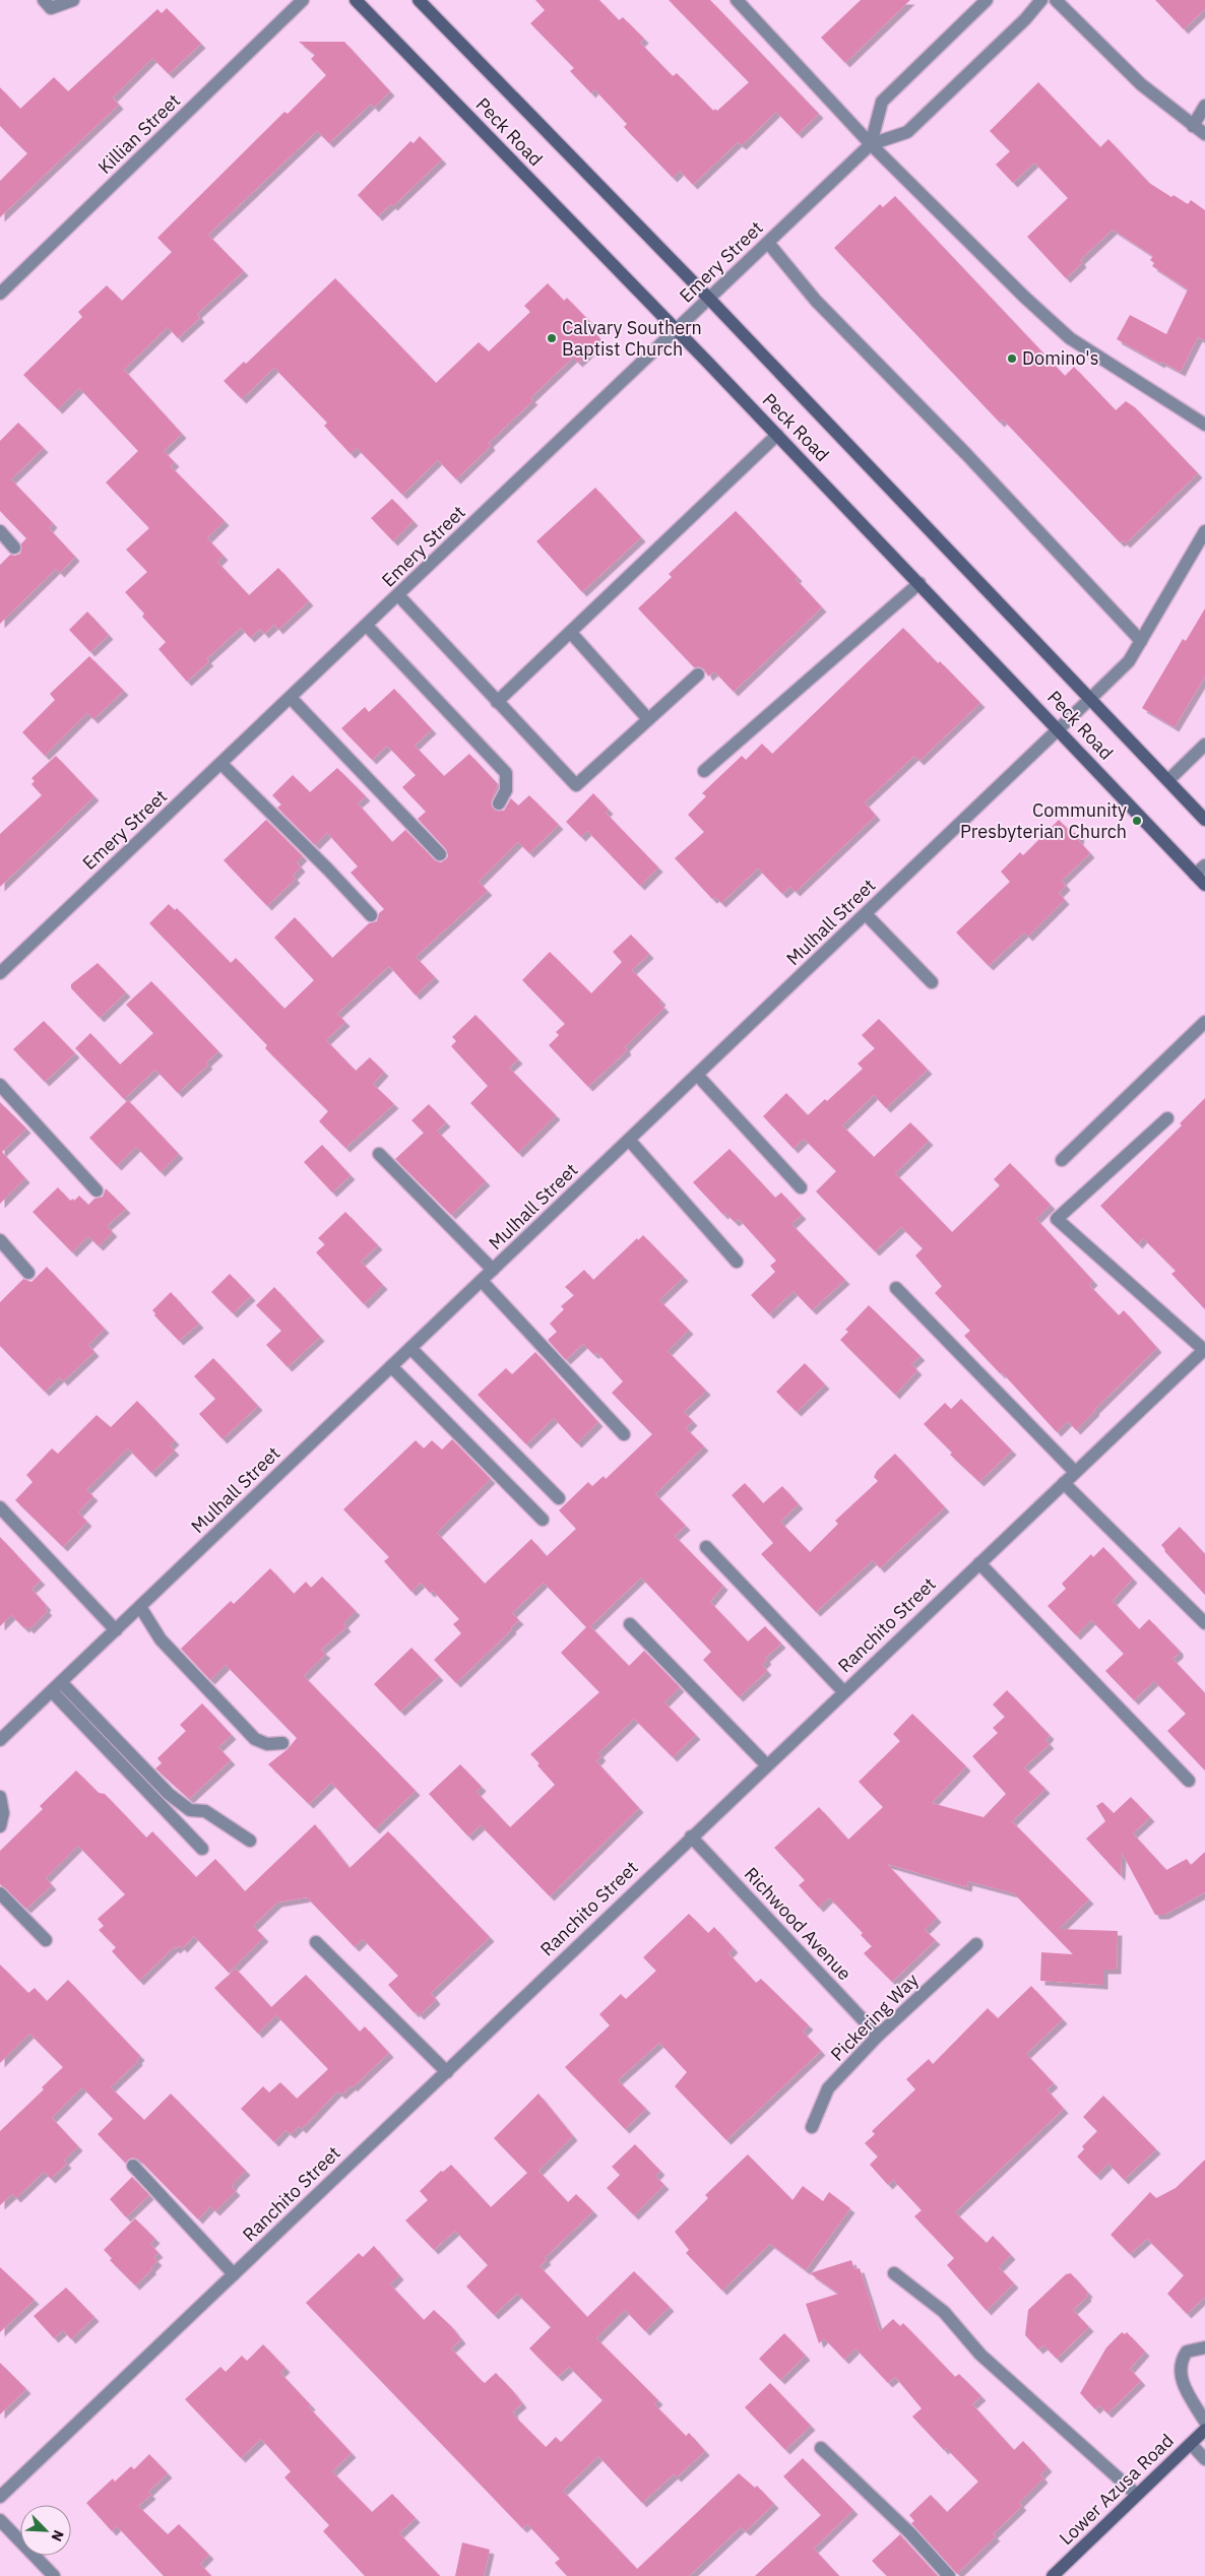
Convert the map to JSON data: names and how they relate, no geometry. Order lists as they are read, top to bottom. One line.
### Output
{"streets":{"main road":["Peck Road","Lower Azusa Road"],"street":["Killian Street","Emery Street","Mulhall Street","Ranchito Street","Richwood Avenue","Pickering Way"]},"crossings":[["Peck Road","Emery Street"],["Peck Road","Mulhall Street"],["Ranchito Street","Richwood Avenue"],["Richwood Avenue","Pickering Way"]],"places":["Calvary Southern Baptist Church","Domino's","Community Presbyterian Church"],"north":"bottom right"}
